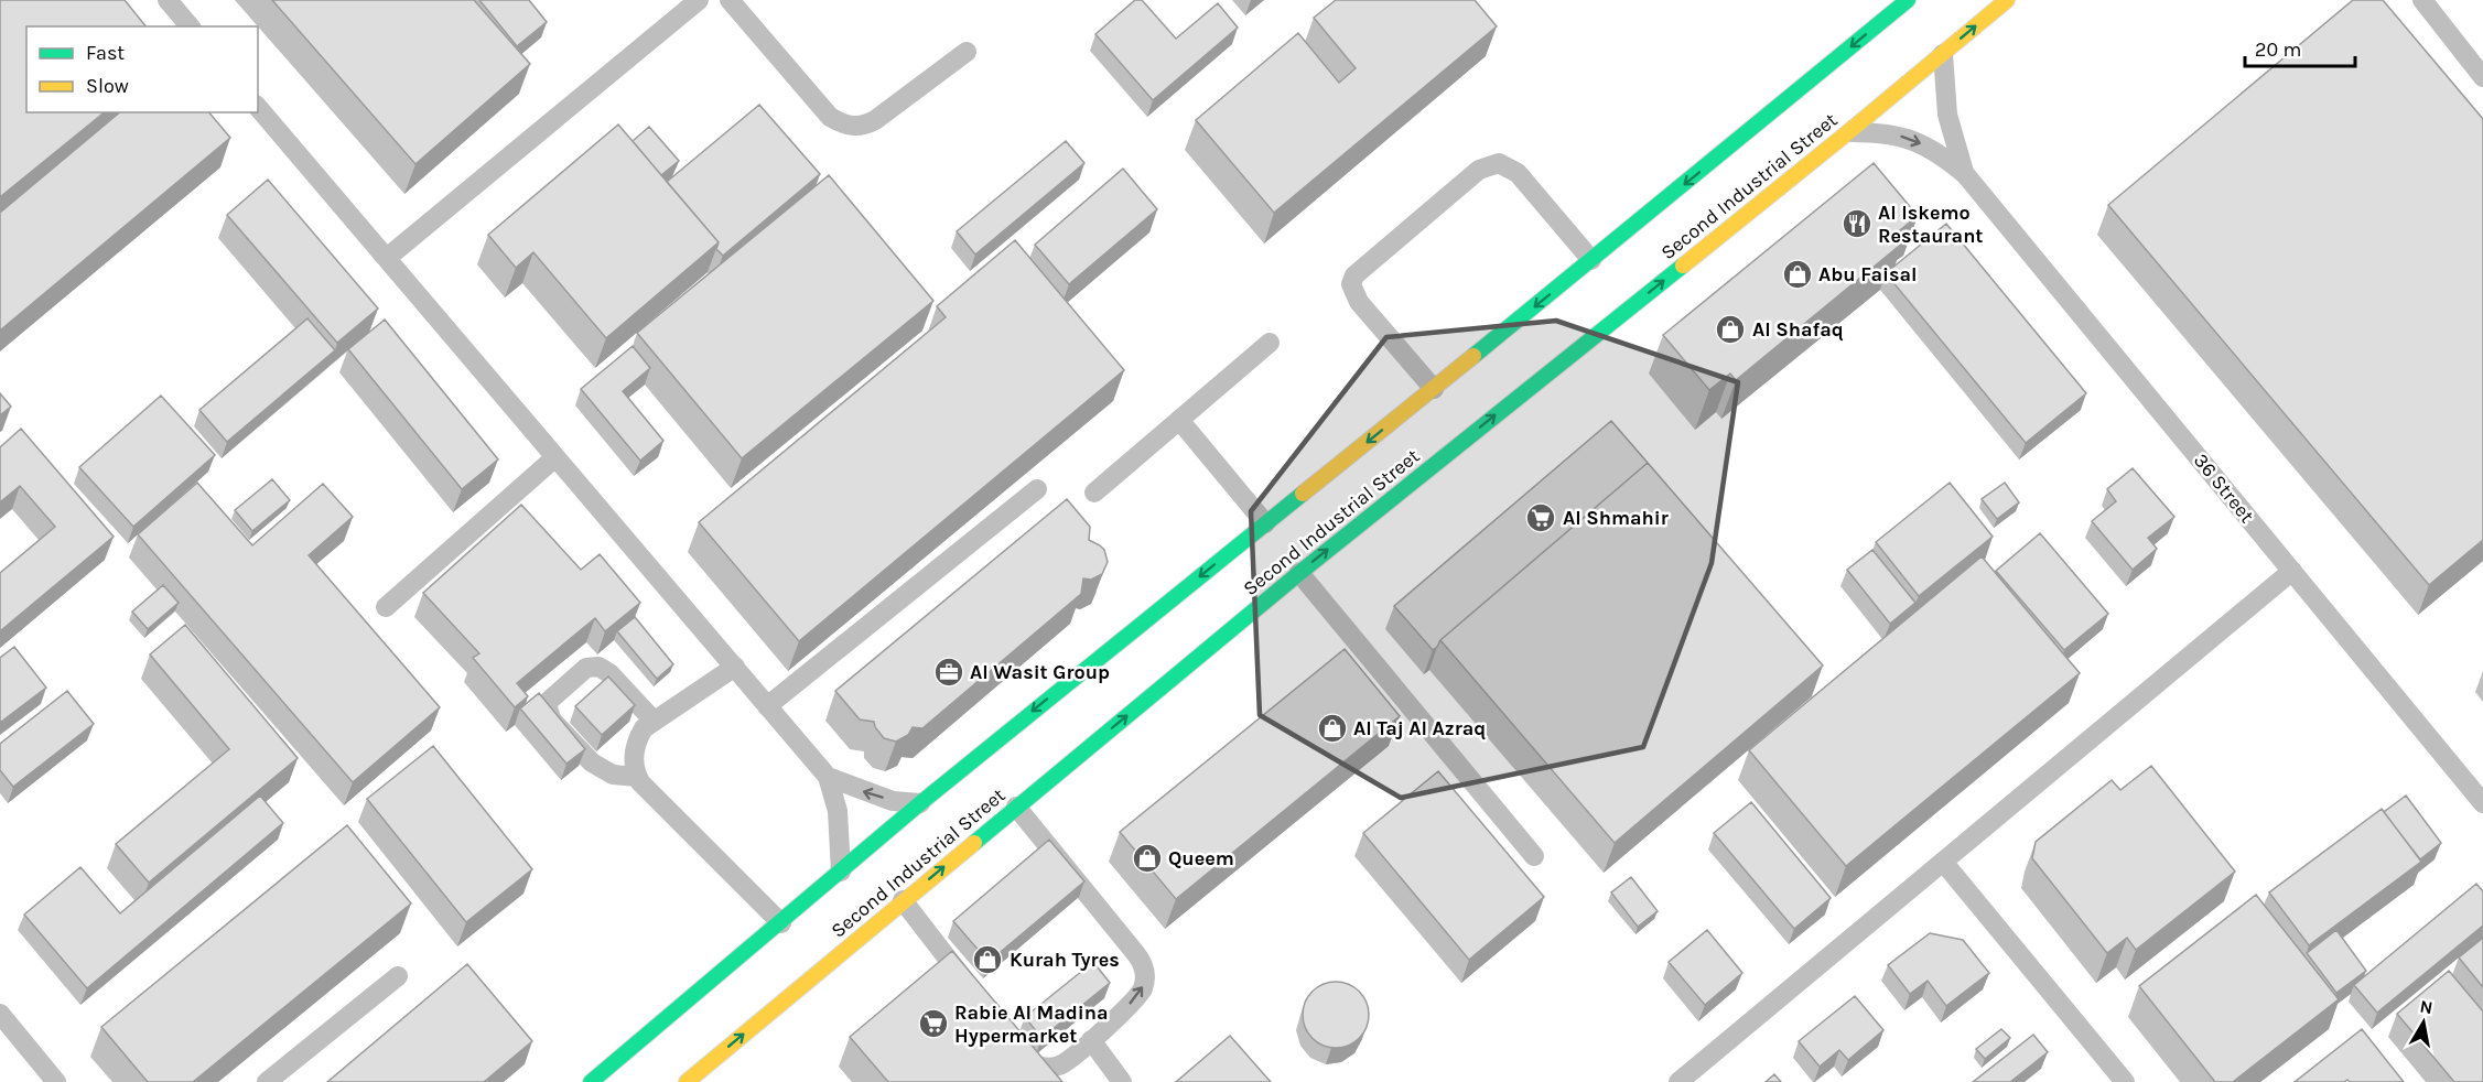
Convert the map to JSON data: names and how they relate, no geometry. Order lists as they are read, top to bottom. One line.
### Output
{"streets":{"main road":["Second Industrial Street"],"lane":["36 Street"]},"crossings":[["Second Industrial Street","36 Street"]],"places":{"restaurant":["Al Iskemo Restaurant"],"shop":["Abu Faisal","Al Shafaq","Al Taj Al Azraq","Queem","Kurah Tyres"],"supermarket":["Al Shmahir","Rabie Al Madina Hypermarket"],"office":["Al Wasit Group"]},"legend":["Fast","Slow"],"scale_bar":"20 m","north":"top"}
